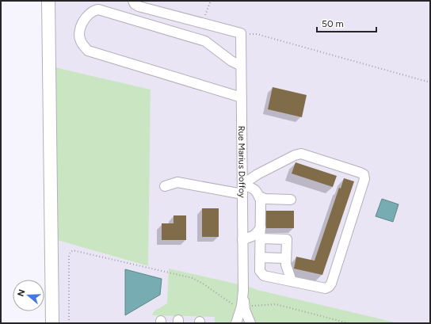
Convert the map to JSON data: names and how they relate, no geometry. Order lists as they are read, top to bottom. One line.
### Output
{"streets":{"street":["Rue Marius Doffoy"]},"scale_bar":"50 m","north":"left"}
